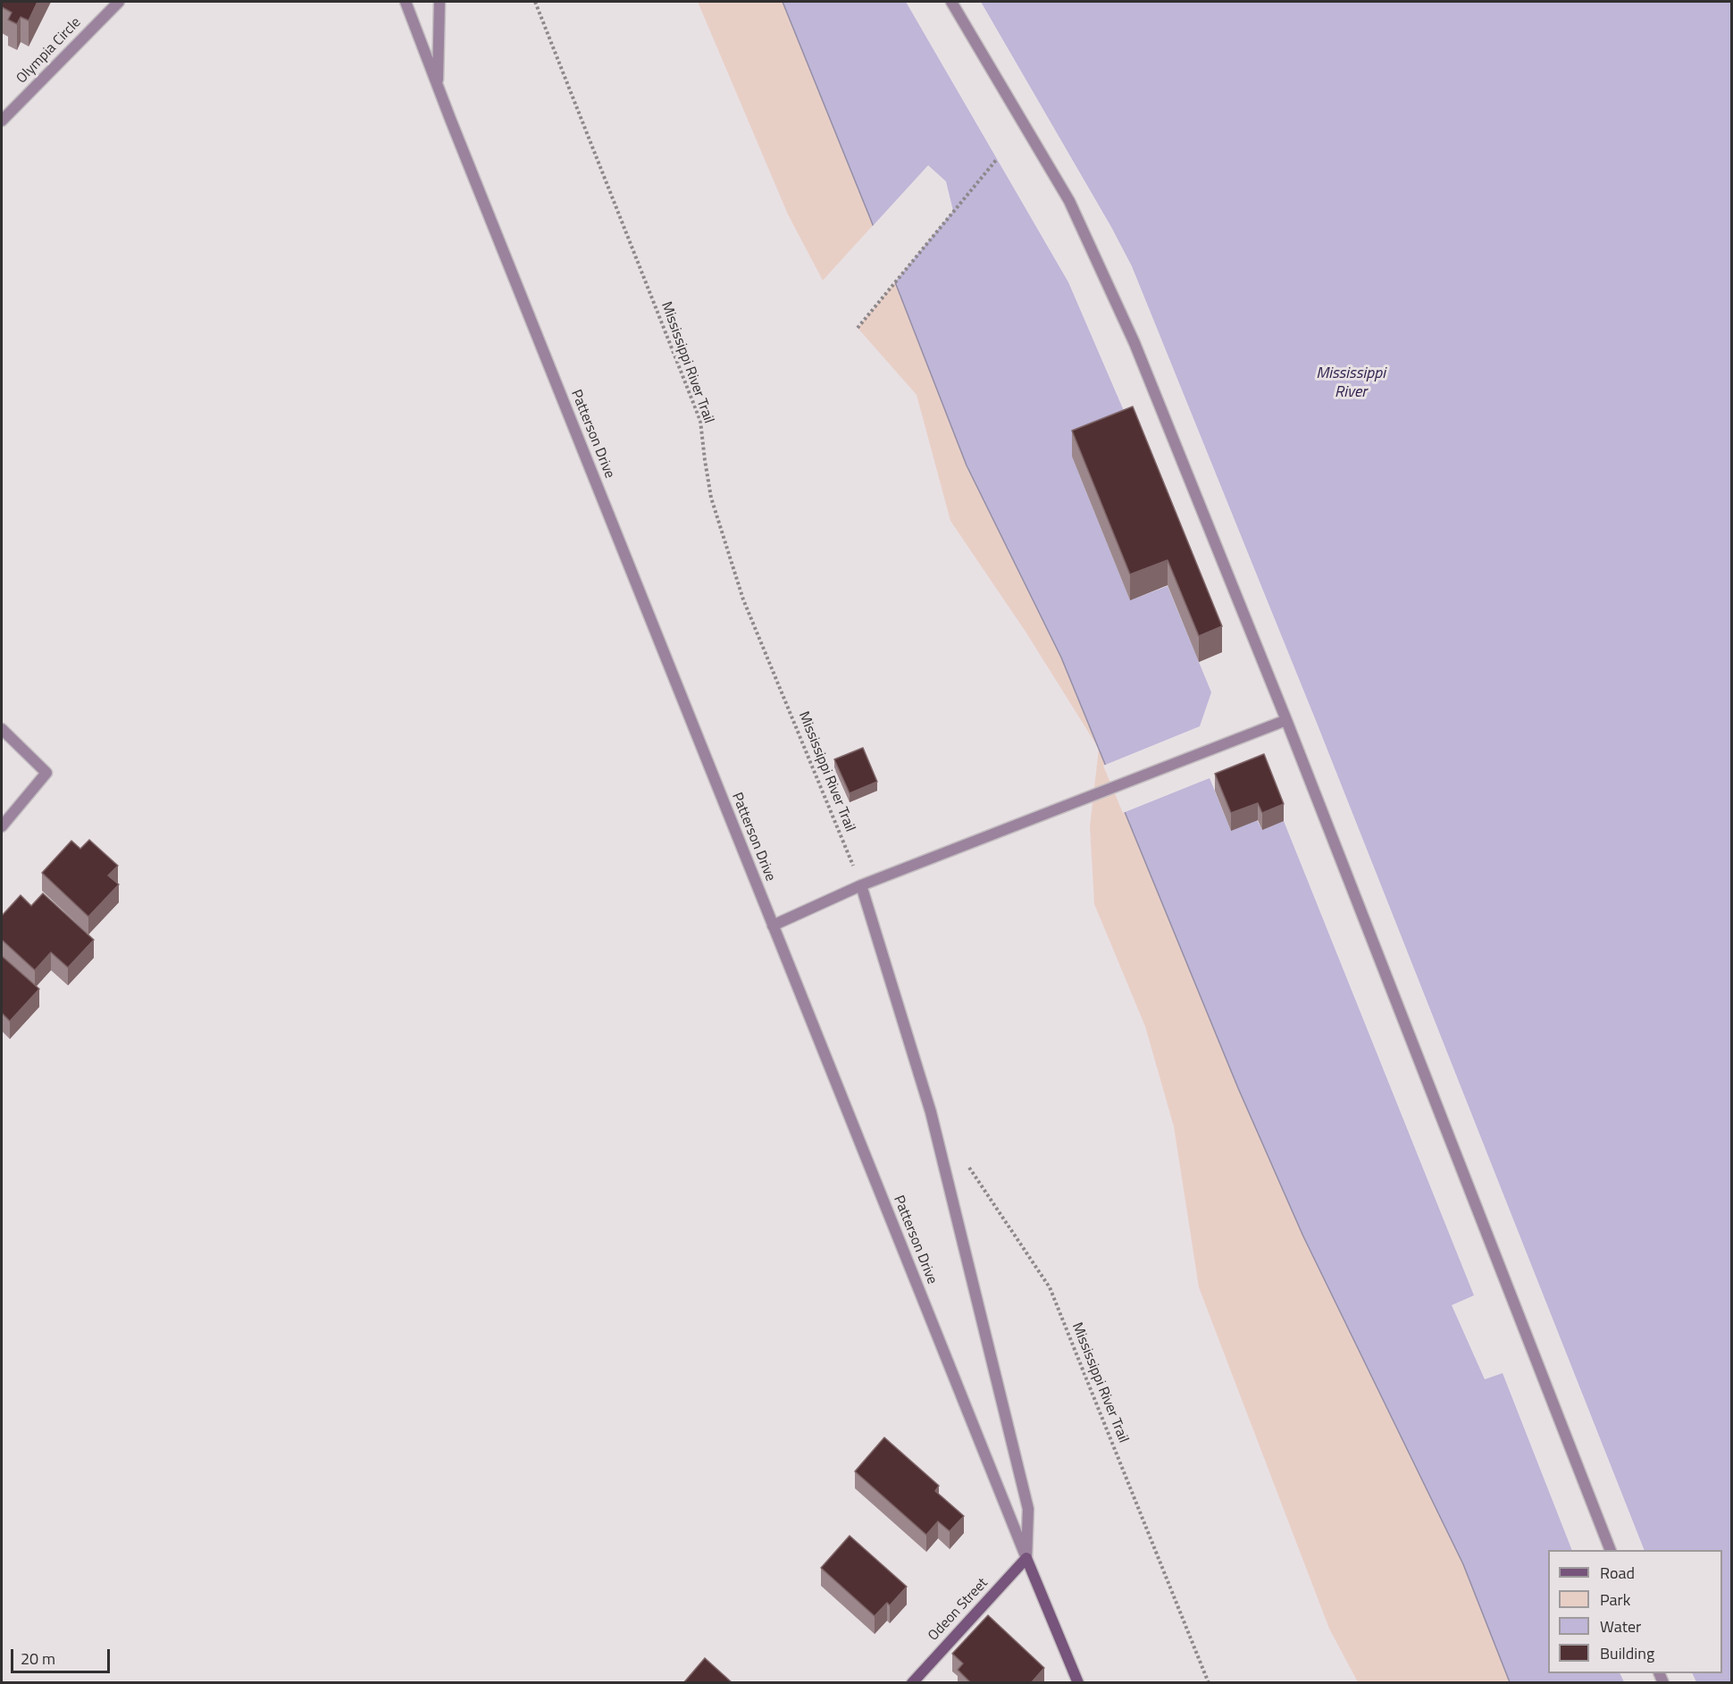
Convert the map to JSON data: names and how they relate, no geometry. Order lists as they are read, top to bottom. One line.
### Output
{"streets":{"street":["Olympia Circle","Patterson Drive","Odeon Street"],"path":["Mississippi River Trail"]},"crossings":[["Patterson Drive","Odeon Street"]],"water":["Mississippi River"],"legend":["Road","Park","Water","Building"],"scale_bar":"20 m"}
